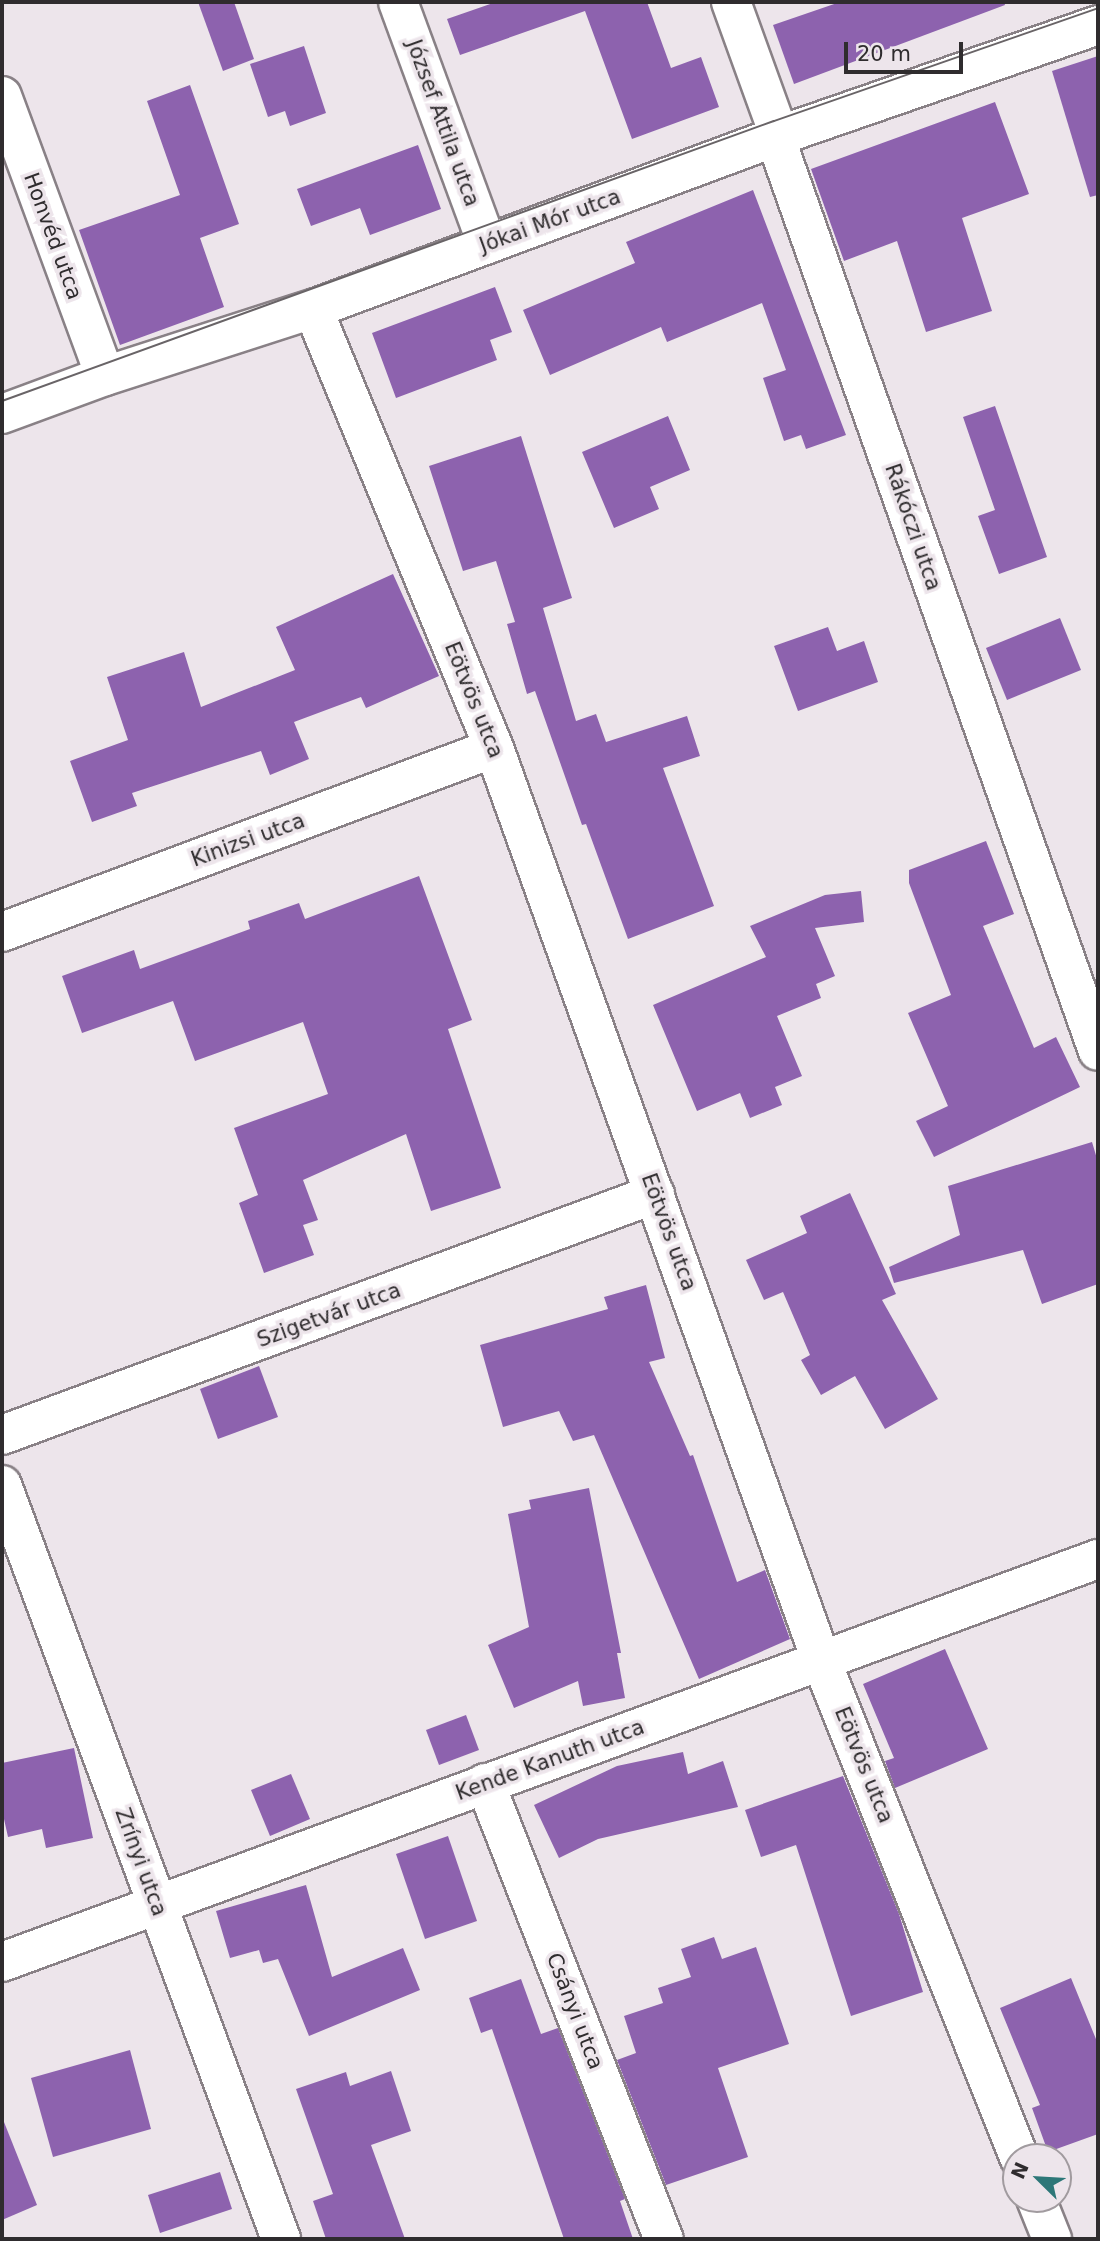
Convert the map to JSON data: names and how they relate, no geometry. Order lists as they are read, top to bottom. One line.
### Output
{"streets":{"street":["József Attila utca","Jókai Mór utca","Honvéd utca","Rákóczi utca","Eötvös utca","Kinizsi utca","Szigetvár utca","Kende Kanuth utca","Zrínyi utca","Csányi utca"]},"crossings":[["József Attila utca","Jókai Mór utca"],["Jókai Mór utca","Honvéd utca"],["Jókai Mór utca","Rákóczi utca"],["Jókai Mór utca","Eötvös utca"],["Eötvös utca","Kinizsi utca"],["Eötvös utca","Szigetvár utca"],["Eötvös utca","Kende Kanuth utca"],["Kende Kanuth utca","Zrínyi utca"],["Kende Kanuth utca","Csányi utca"]],"scale_bar":"20 m","north":"top left"}
